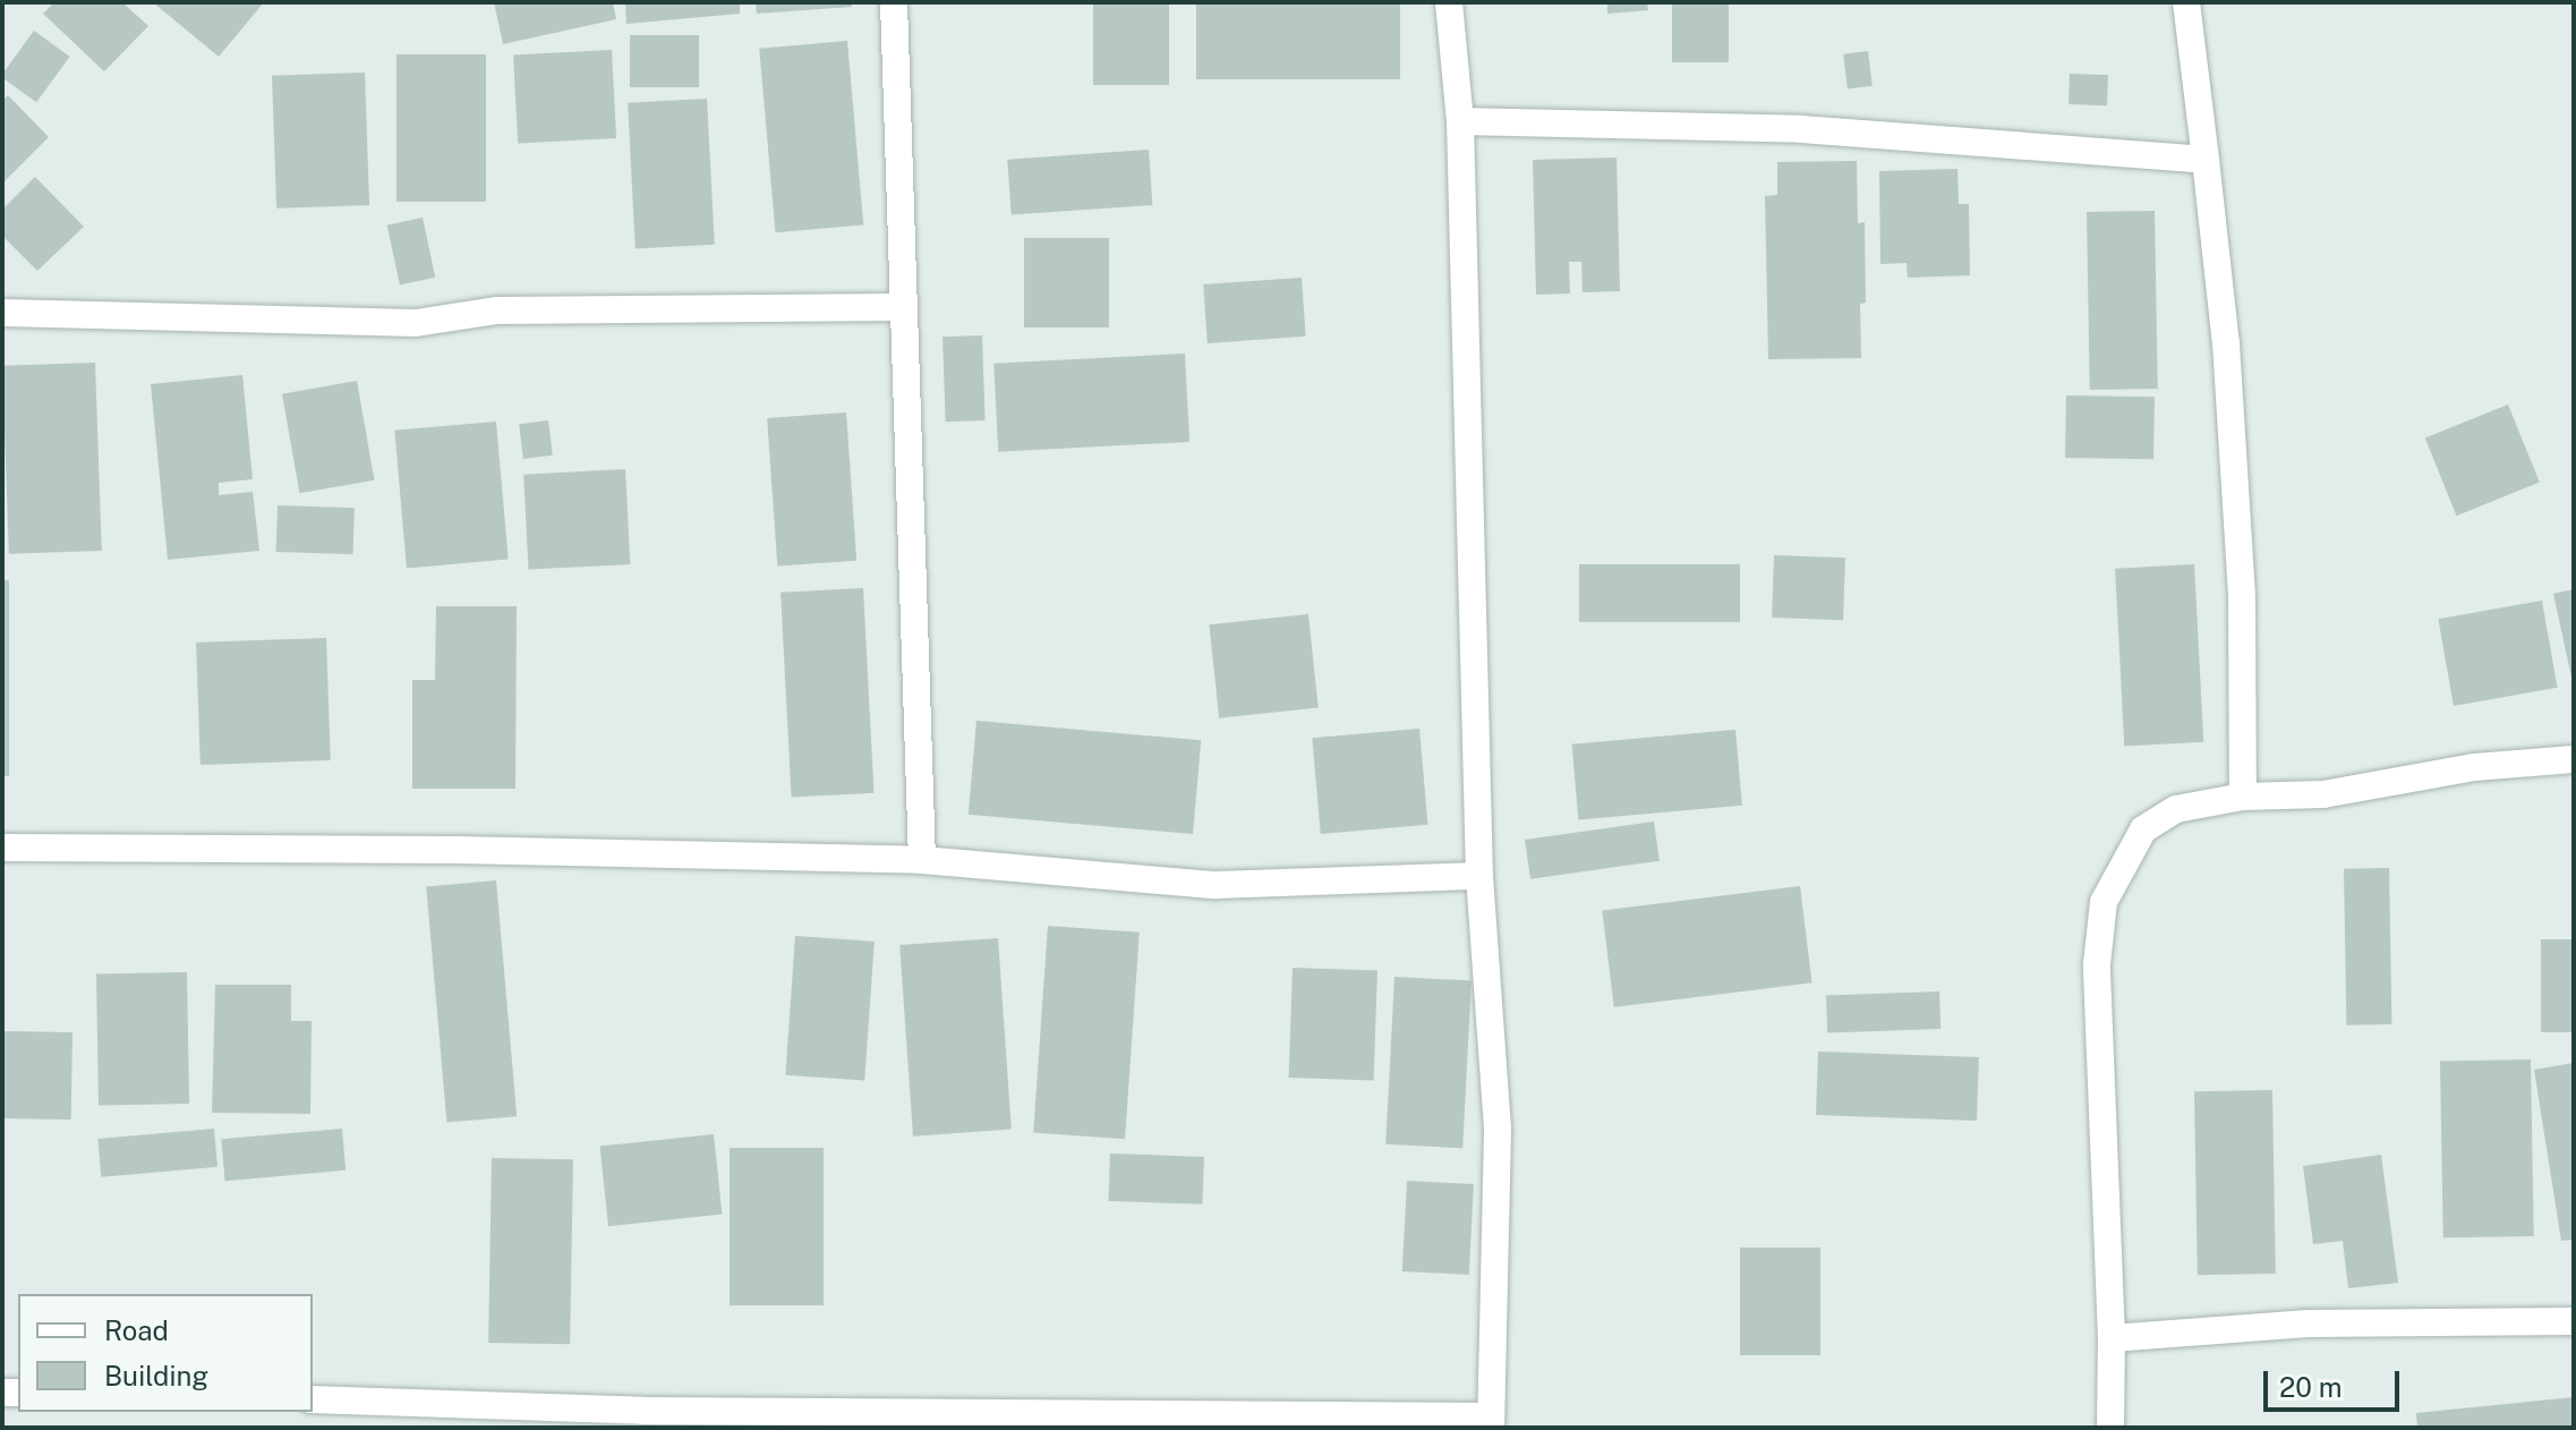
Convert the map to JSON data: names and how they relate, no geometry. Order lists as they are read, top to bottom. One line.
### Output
{"legend":["Road","Building"],"scale_bar":"20 m"}
